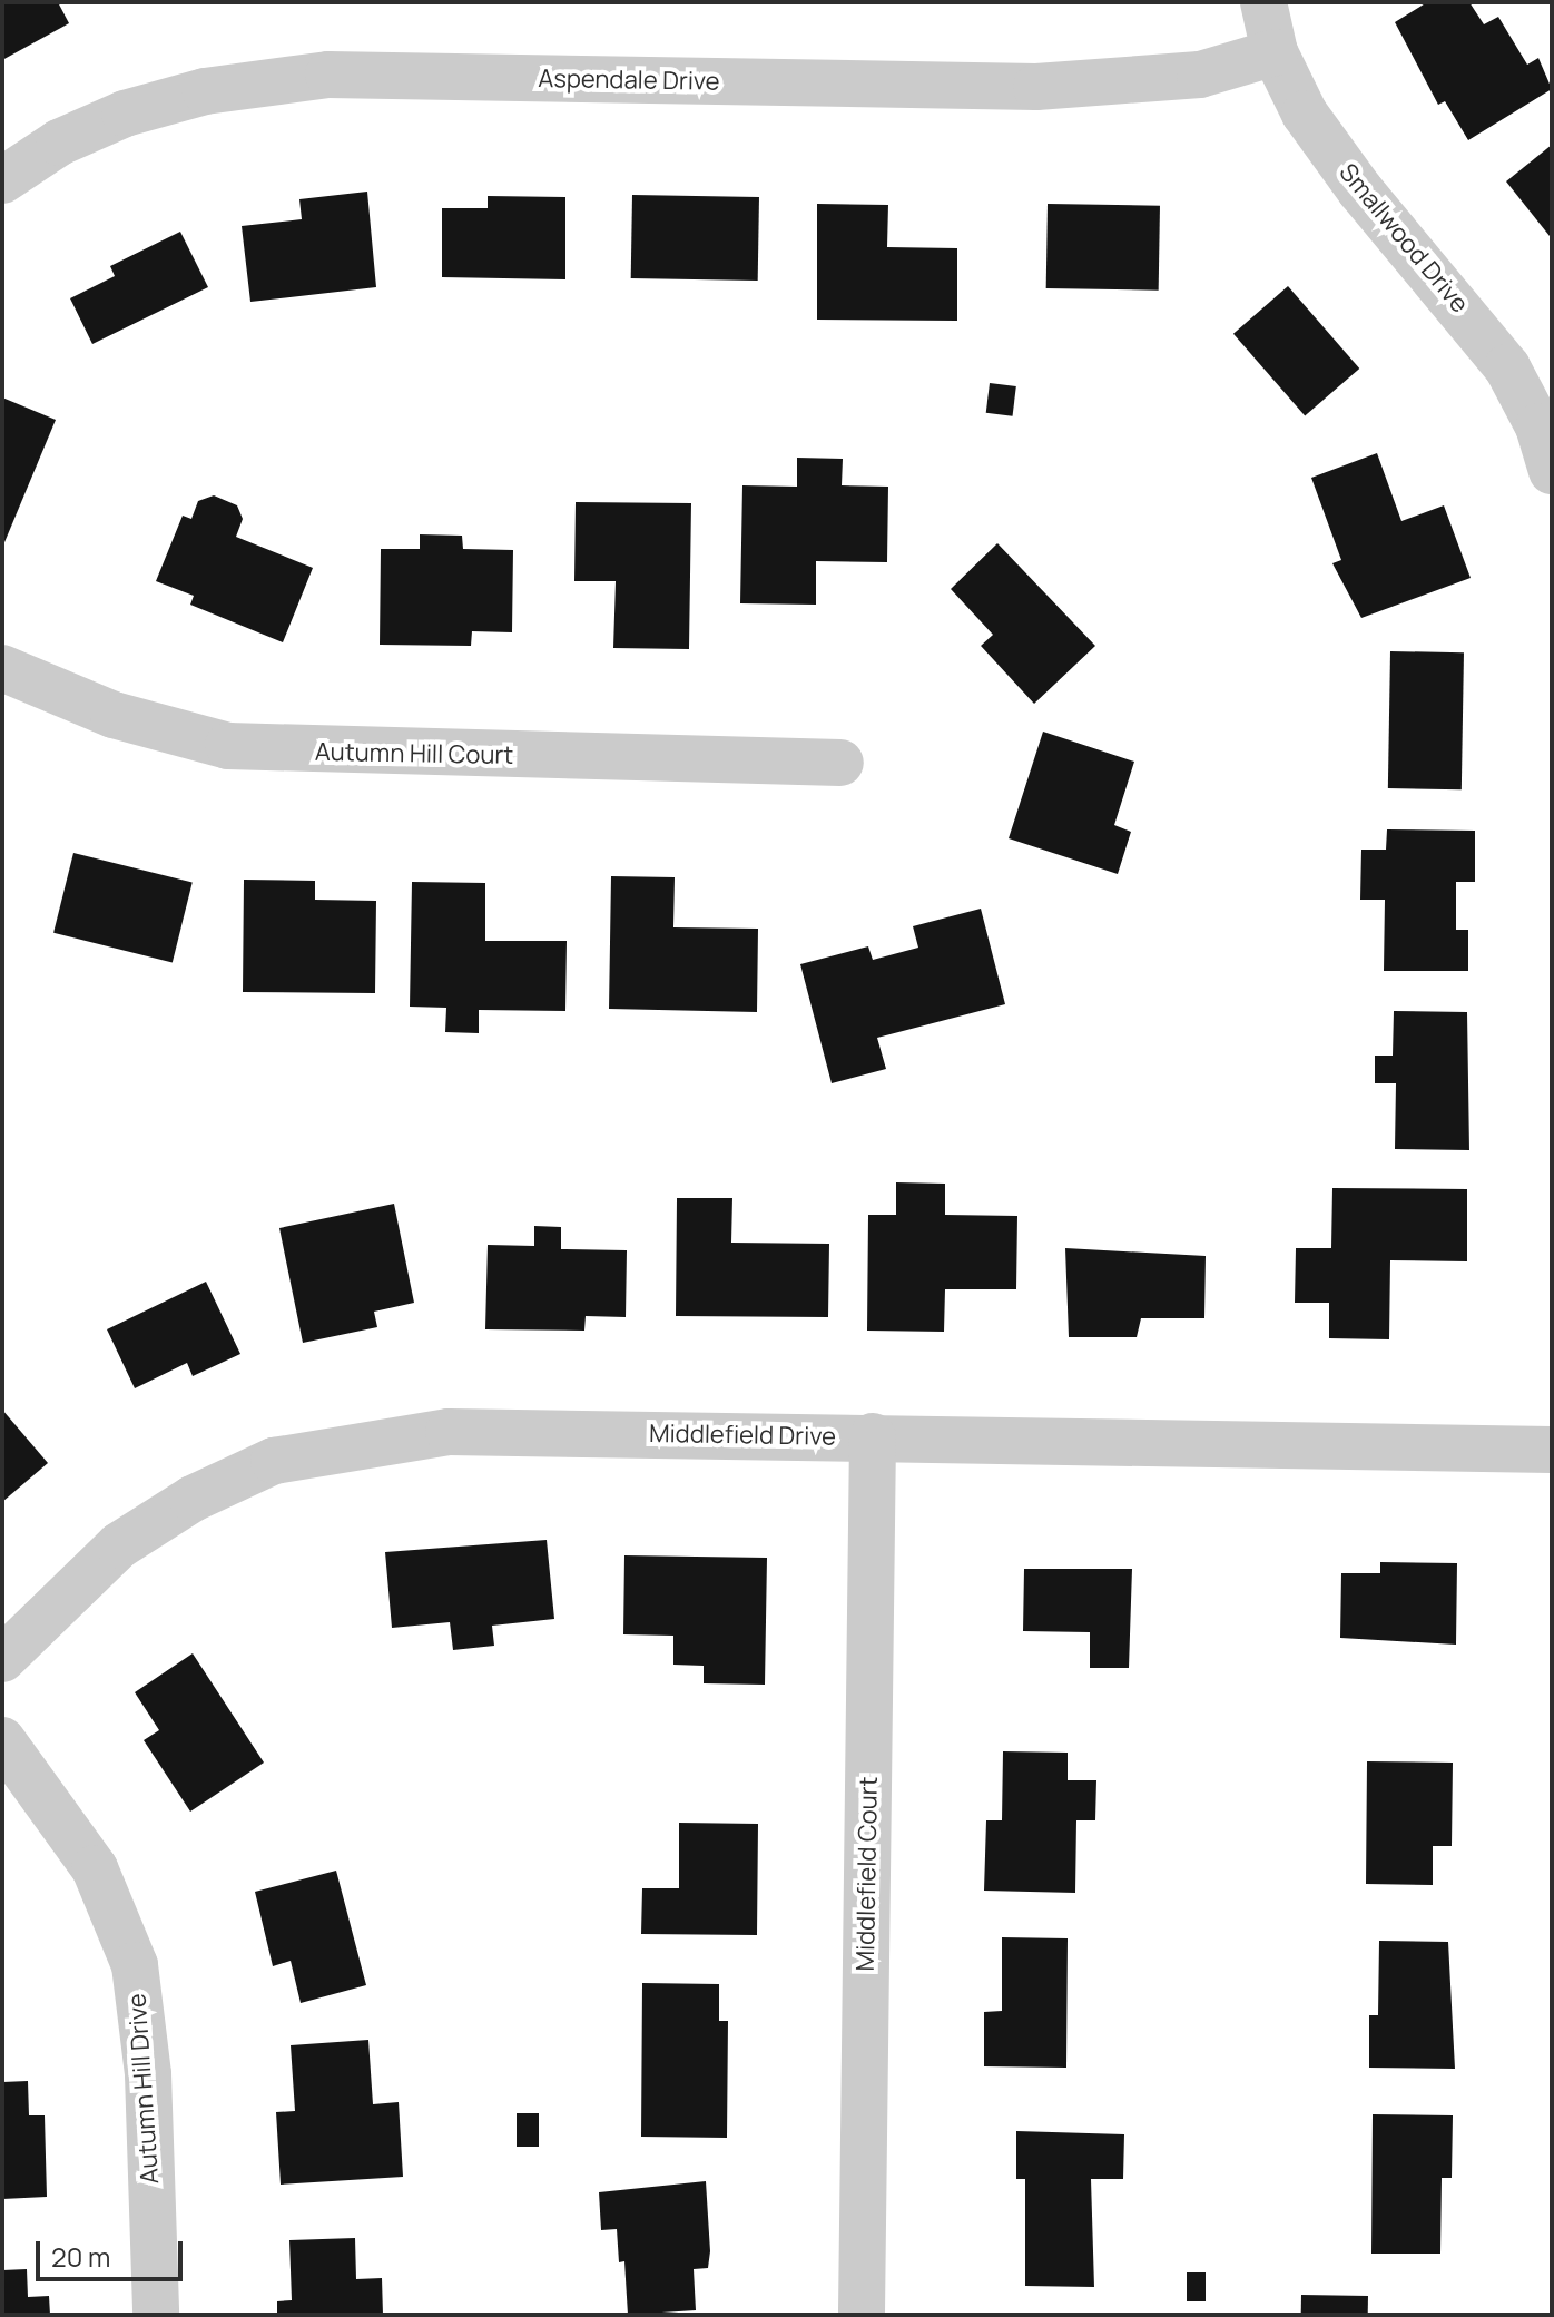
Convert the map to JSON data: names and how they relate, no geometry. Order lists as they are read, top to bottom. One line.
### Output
{"streets":{"street":["Aspendale Drive","Smallwood Drive","Autumn Hill Court","Middlefield Drive","Middlefield Court","Autumn Hill Drive"]},"crossings":[["Aspendale Drive","Smallwood Drive"],["Middlefield Drive","Middlefield Court"]],"scale_bar":"20 m"}
